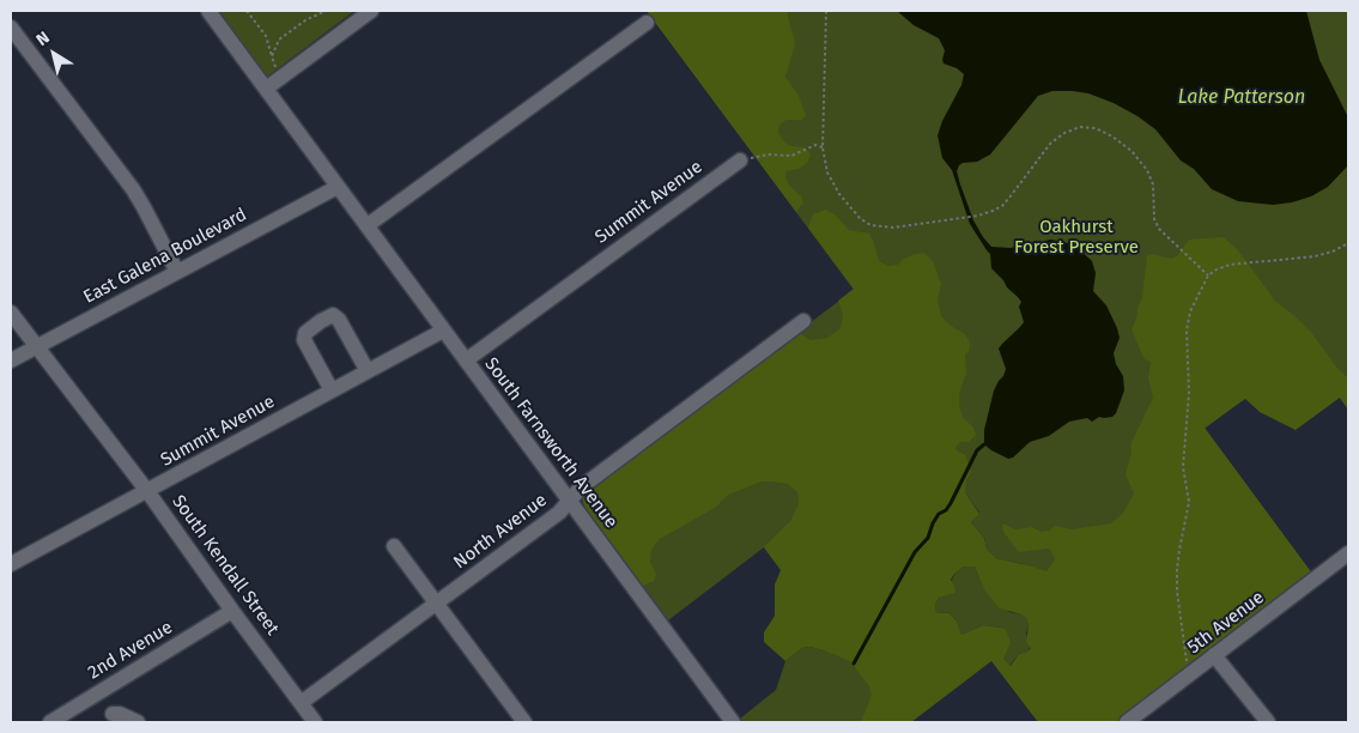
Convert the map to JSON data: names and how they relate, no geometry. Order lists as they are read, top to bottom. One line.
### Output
{"streets":{"street":["Summit Avenue","East Galena Boulevard","South Farnsworth Avenue","North Avenue","South Kendall Street","5th Avenue","2nd Avenue"]},"crossings":[["Summit Avenue","South Farnsworth Avenue"],["Summit Avenue","South Kendall Street"],["East Galena Boulevard","South Farnsworth Avenue"],["East Galena Boulevard","South Kendall Street"],["South Farnsworth Avenue","North Avenue"],["North Avenue","South Kendall Street"],["South Kendall Street","2nd Avenue"]],"water":["Lake Patterson"],"parks":["Oakhurst Forest Preserve"],"north":"top left"}
